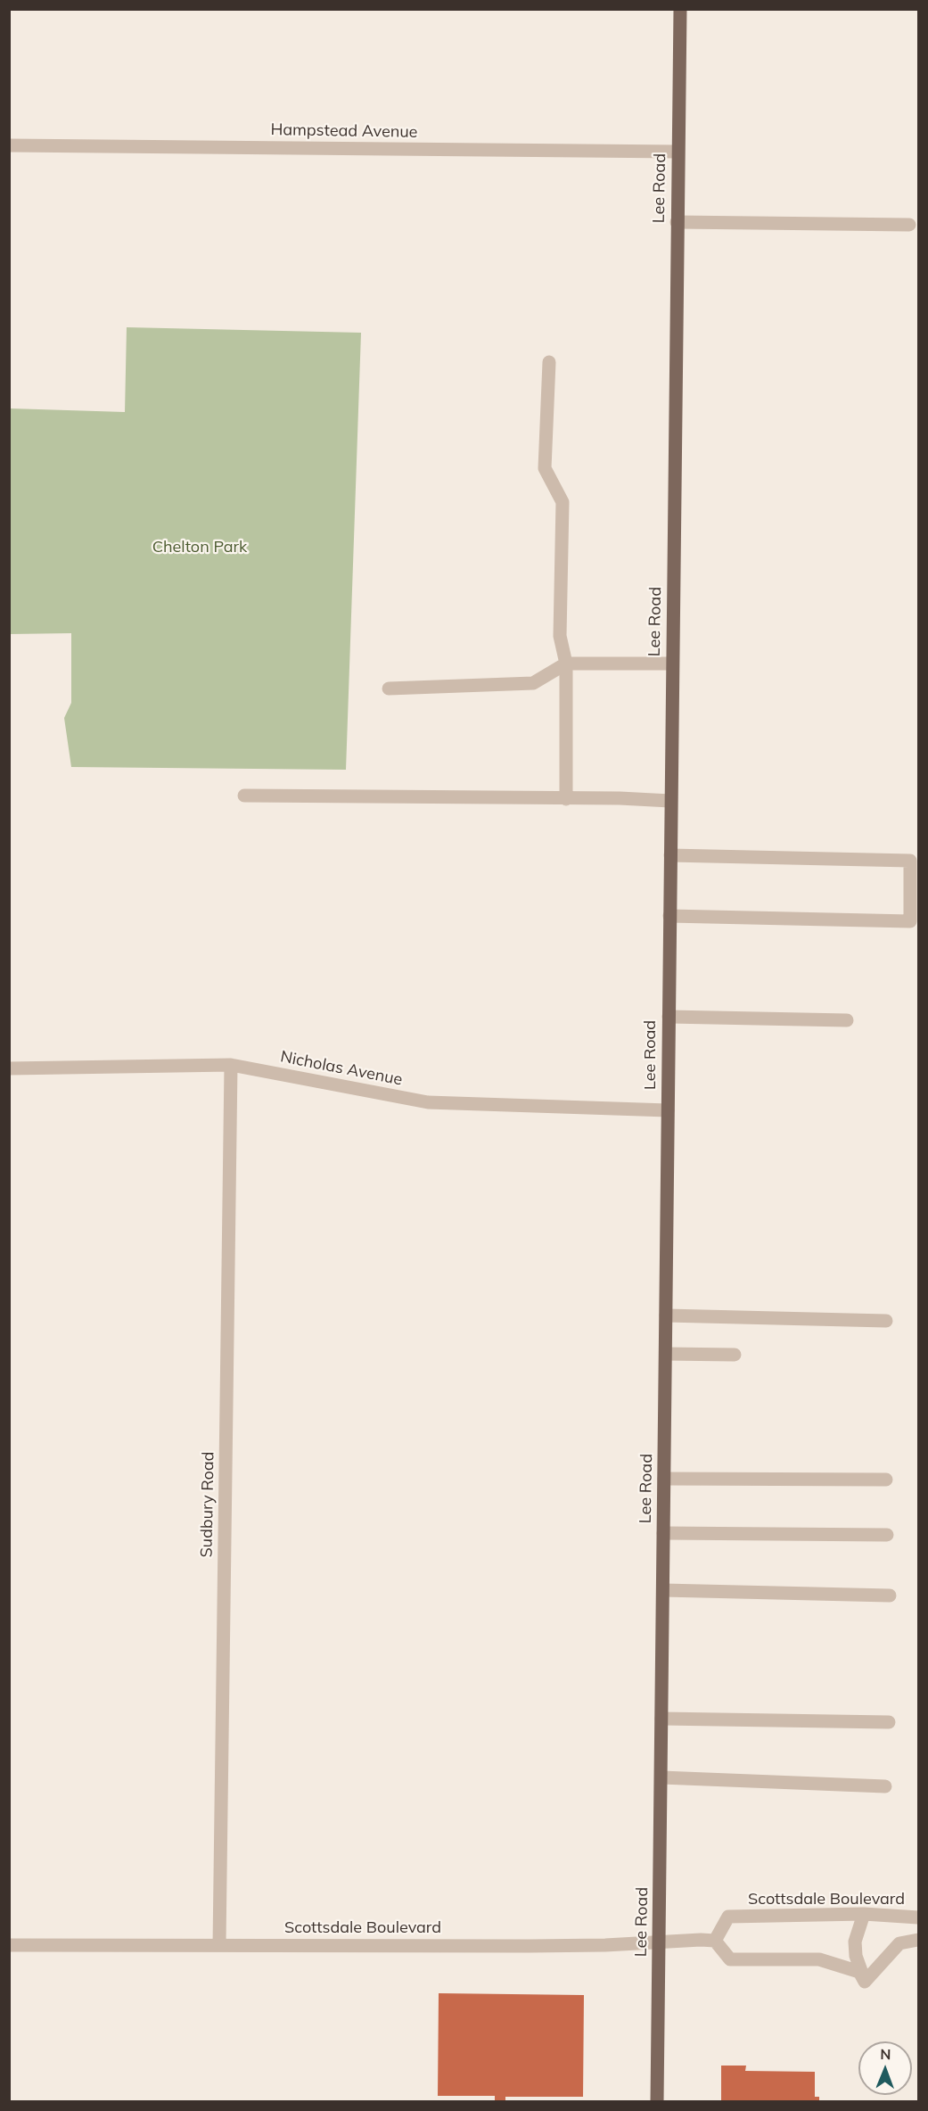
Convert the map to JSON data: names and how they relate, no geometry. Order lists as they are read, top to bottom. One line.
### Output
{"streets":{"main road":["Lee Road"],"street":["Hampstead Avenue","Nicholas Avenue","Sudbury Road","Scottsdale Boulevard"]},"crossings":[["Hampstead Avenue","Lee Road"],["Lee Road","Nicholas Avenue"],["Lee Road","Scottsdale Boulevard"],["Nicholas Avenue","Sudbury Road"],["Sudbury Road","Scottsdale Boulevard"]],"parks":["Chelton Park"],"north":"top"}
